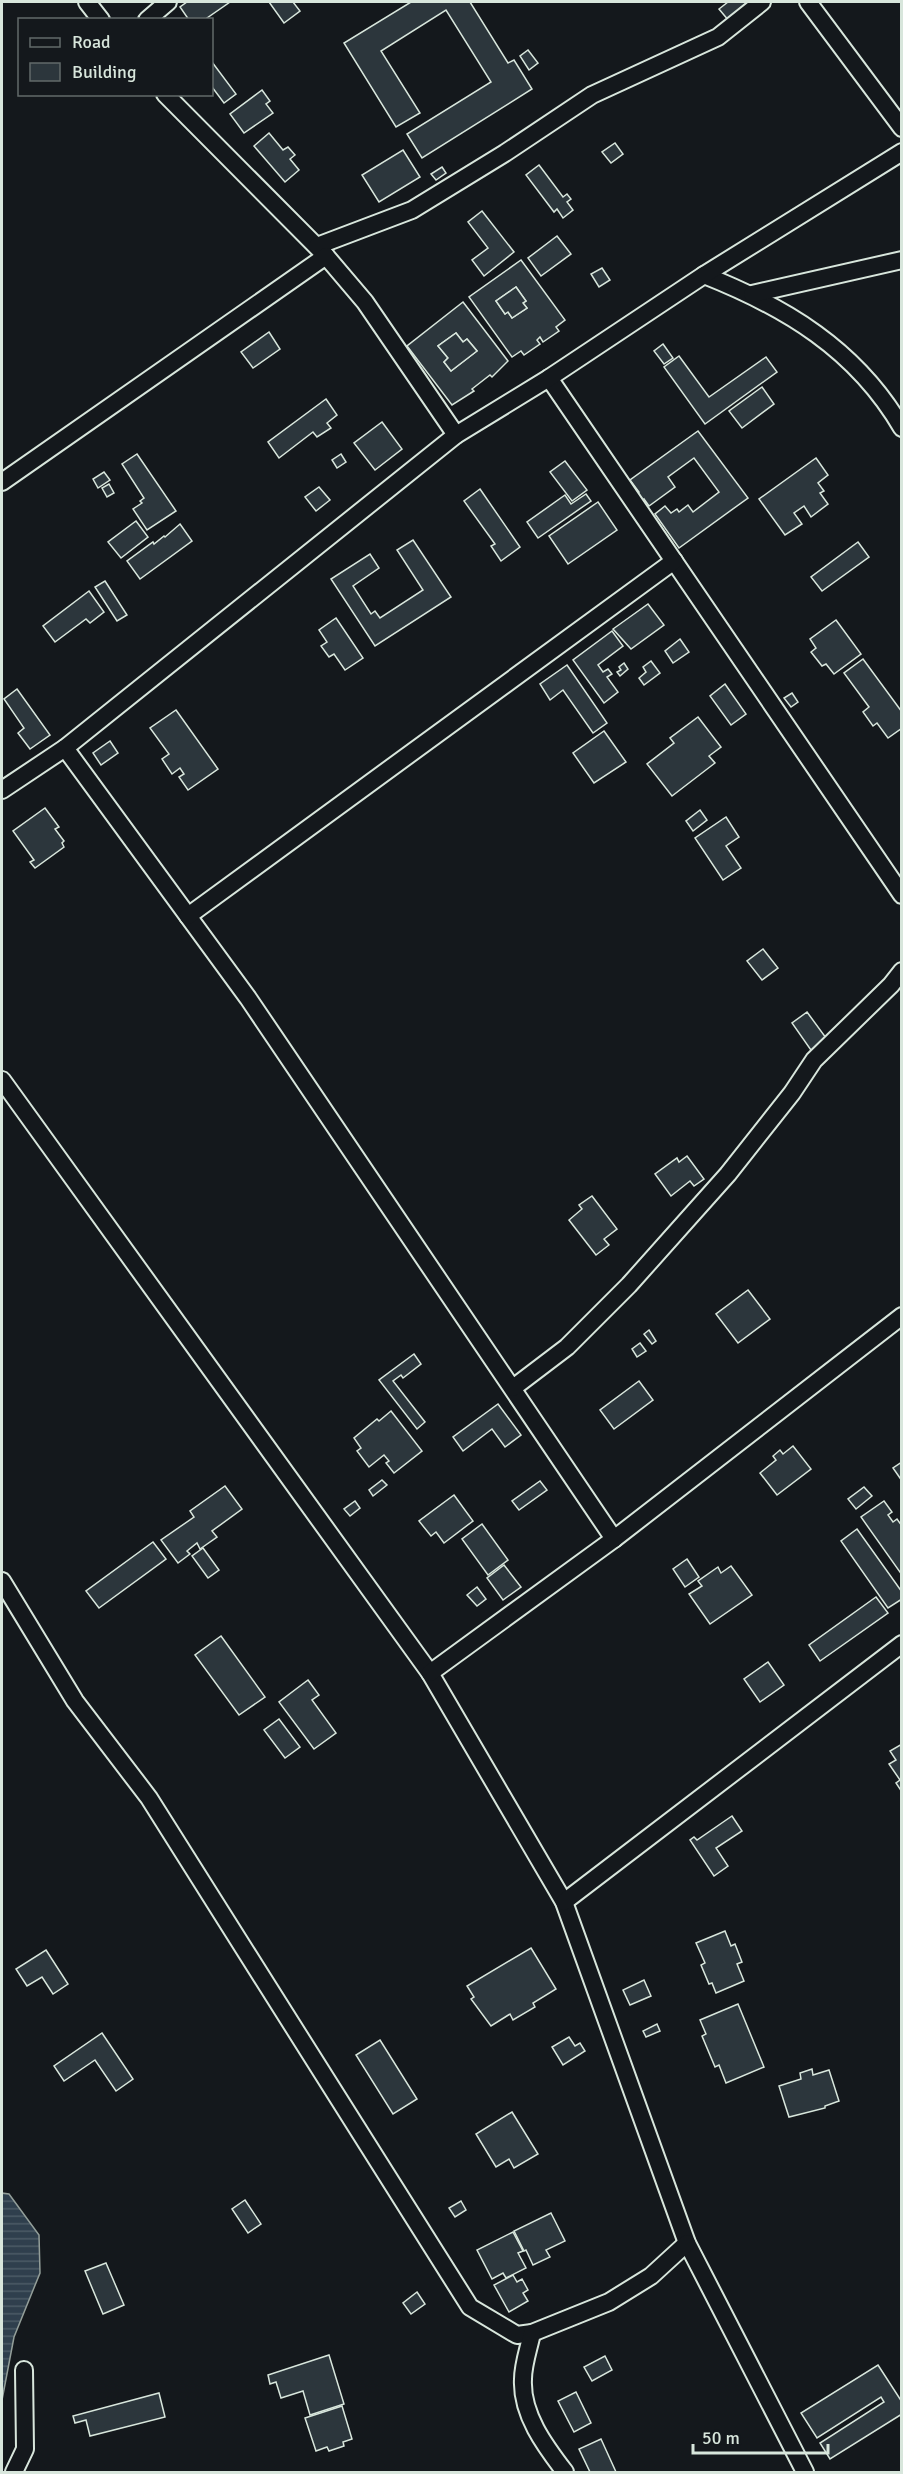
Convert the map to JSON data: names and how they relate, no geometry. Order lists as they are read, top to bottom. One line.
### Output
{"legend":["Road","Building"],"scale_bar":"50 m"}
